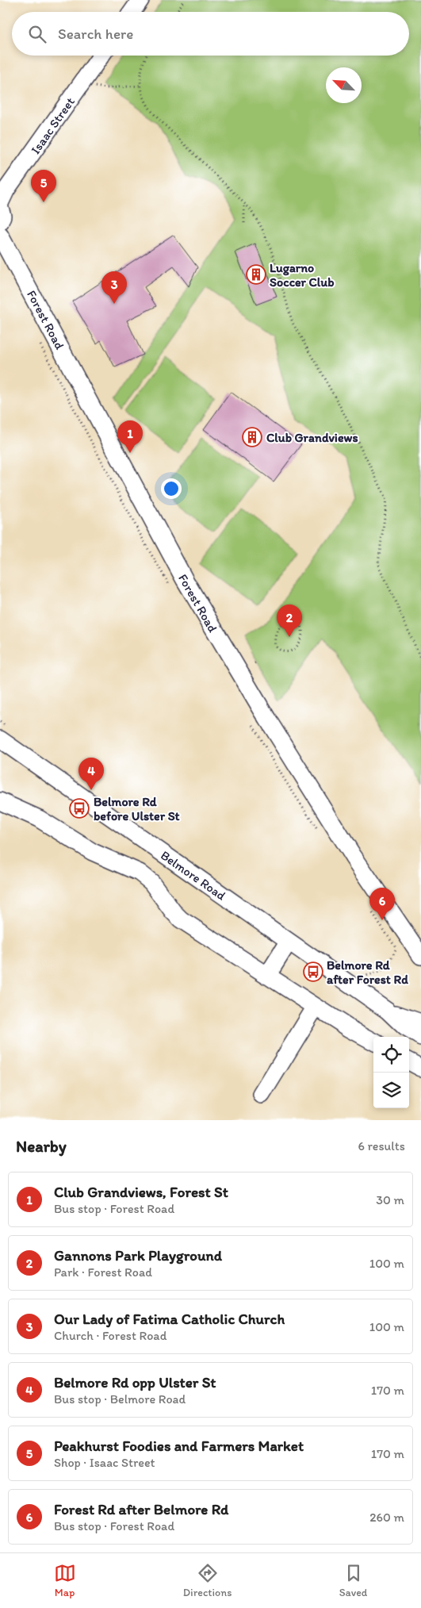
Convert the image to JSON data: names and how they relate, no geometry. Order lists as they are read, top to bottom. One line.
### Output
{"streets":{"street":["Isaac Street","Forest Road","Belmore Road"]},"places":{"building":["Lugarno Soccer Club","Club Grandviews"],"bus stop":["Belmore Rd before Ulster St","Belmore Rd after Forest Rd"]},"north":"top left","page":{"search":"Search here","pins":["5","3","1","2","4","6"],"heading":["Nearby","6 results"],"list":[{"mark":"1","name":"Club Grandviews, Forest St","note":"Bus stop · Forest Road","value":"30 m"},{"mark":"2","name":"Gannons Park Playground","note":"Park · Forest Road","value":"100 m"},{"mark":"3","name":"Our Lady of Fatima Catholic Church","note":"Church · Forest Road","value":"100 m"},{"mark":"4","name":"Belmore Rd opp Ulster St","note":"Bus stop · Belmore Road","value":"170 m"},{"mark":"5","name":"Peakhurst Foodies and Farmers Market","note":"Shop · Isaac Street","value":"170 m"},{"mark":"6","name":"Forest Rd after Belmore Rd","note":"Bus stop · Forest Road","value":"260 m"}],"nav":["Map","Directions","Saved"]}}
